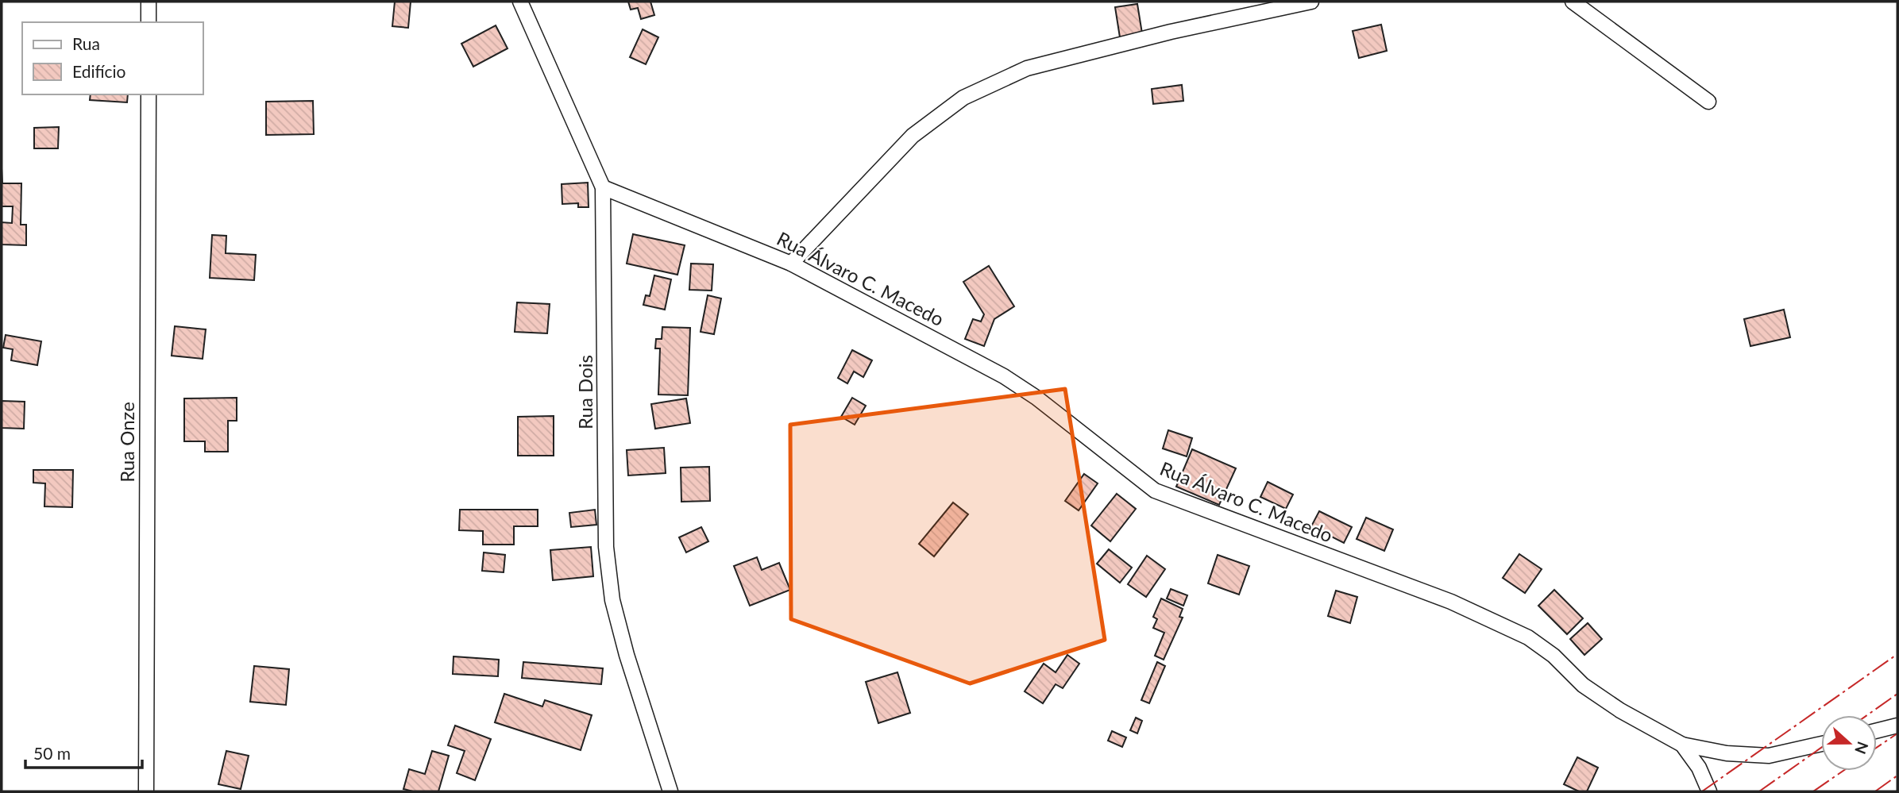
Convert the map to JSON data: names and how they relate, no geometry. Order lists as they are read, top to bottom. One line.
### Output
{"streets":{"street":["Rua Álvaro C. Macedo","Rua Dois","Rua Onze"]},"crossings":[["Rua Álvaro C. Macedo","Rua Dois"]],"legend":["Rua","Edifício"],"scale_bar":"50 m","north":"right"}
